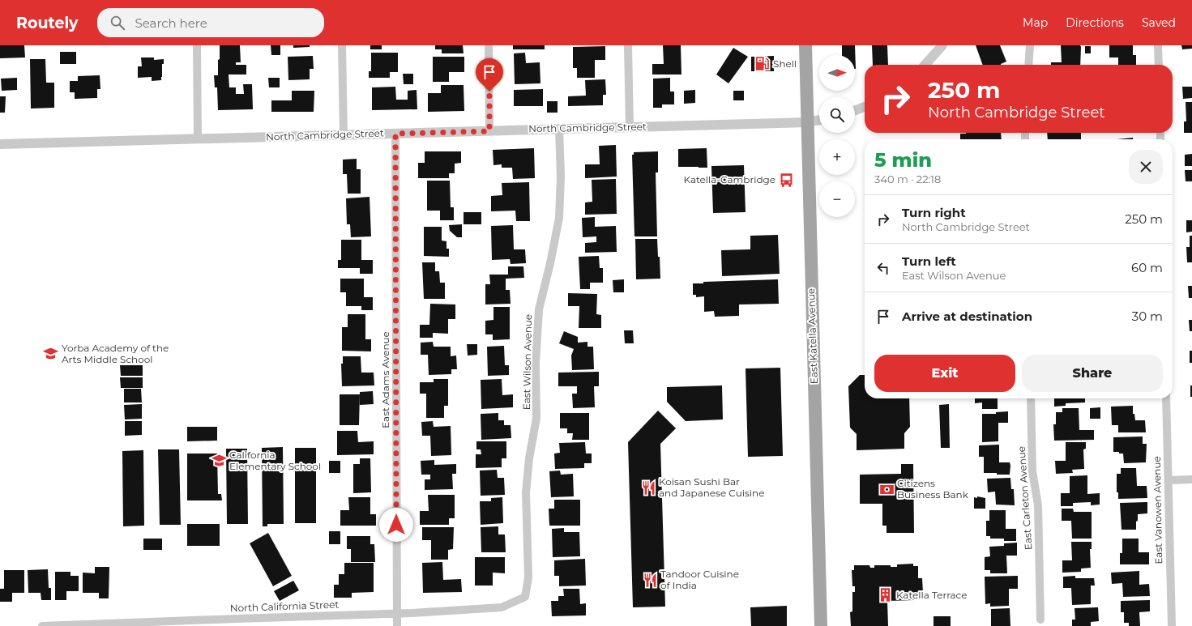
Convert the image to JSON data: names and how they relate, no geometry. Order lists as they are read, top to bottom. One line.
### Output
{"streets":{"main road":["East Katella Avenue"],"street":["North Cambridge Street","East Wilson Avenue","East Adams Avenue","East Carleton Avenue","East Vanowen Avenue","North California Street"]},"crossings":[["North Cambridge Street","East Katella Avenue"],["North Cambridge Street","East Wilson Avenue"],["North Cambridge Street","East Adams Avenue"],["East Wilson Avenue","North California Street"],["East Adams Avenue","North California Street"]],"places":{"fuel station":["Shell"],"bus stop":["Katella-Cambridge"],"school or university":["Yorba Academy of the Arts Middle School","California Elementary School"],"restaurant":["Koisan Sushi Bar and Japanese Cuisine","Tandoor Cuisine of India"],"bank":["Citizens Business Bank"],"building":["Katella Terrace"]},"north":"right","page":{"header":"Routely","search":"Search here","nav":["Map","Directions","Saved"],"map_buttons":["+","−"],"turn":["250 m","North Cambridge Street"],"heading":["5 min","340 m · 22:18"],"list":[{"name":"Turn right","note":"North Cambridge Street","value":"250 m"},{"name":"Turn left","note":"East Wilson Avenue","value":"60 m"},{"name":"Arrive at destination","value":"30 m"}],"buttons":["Exit","Share"]}}
